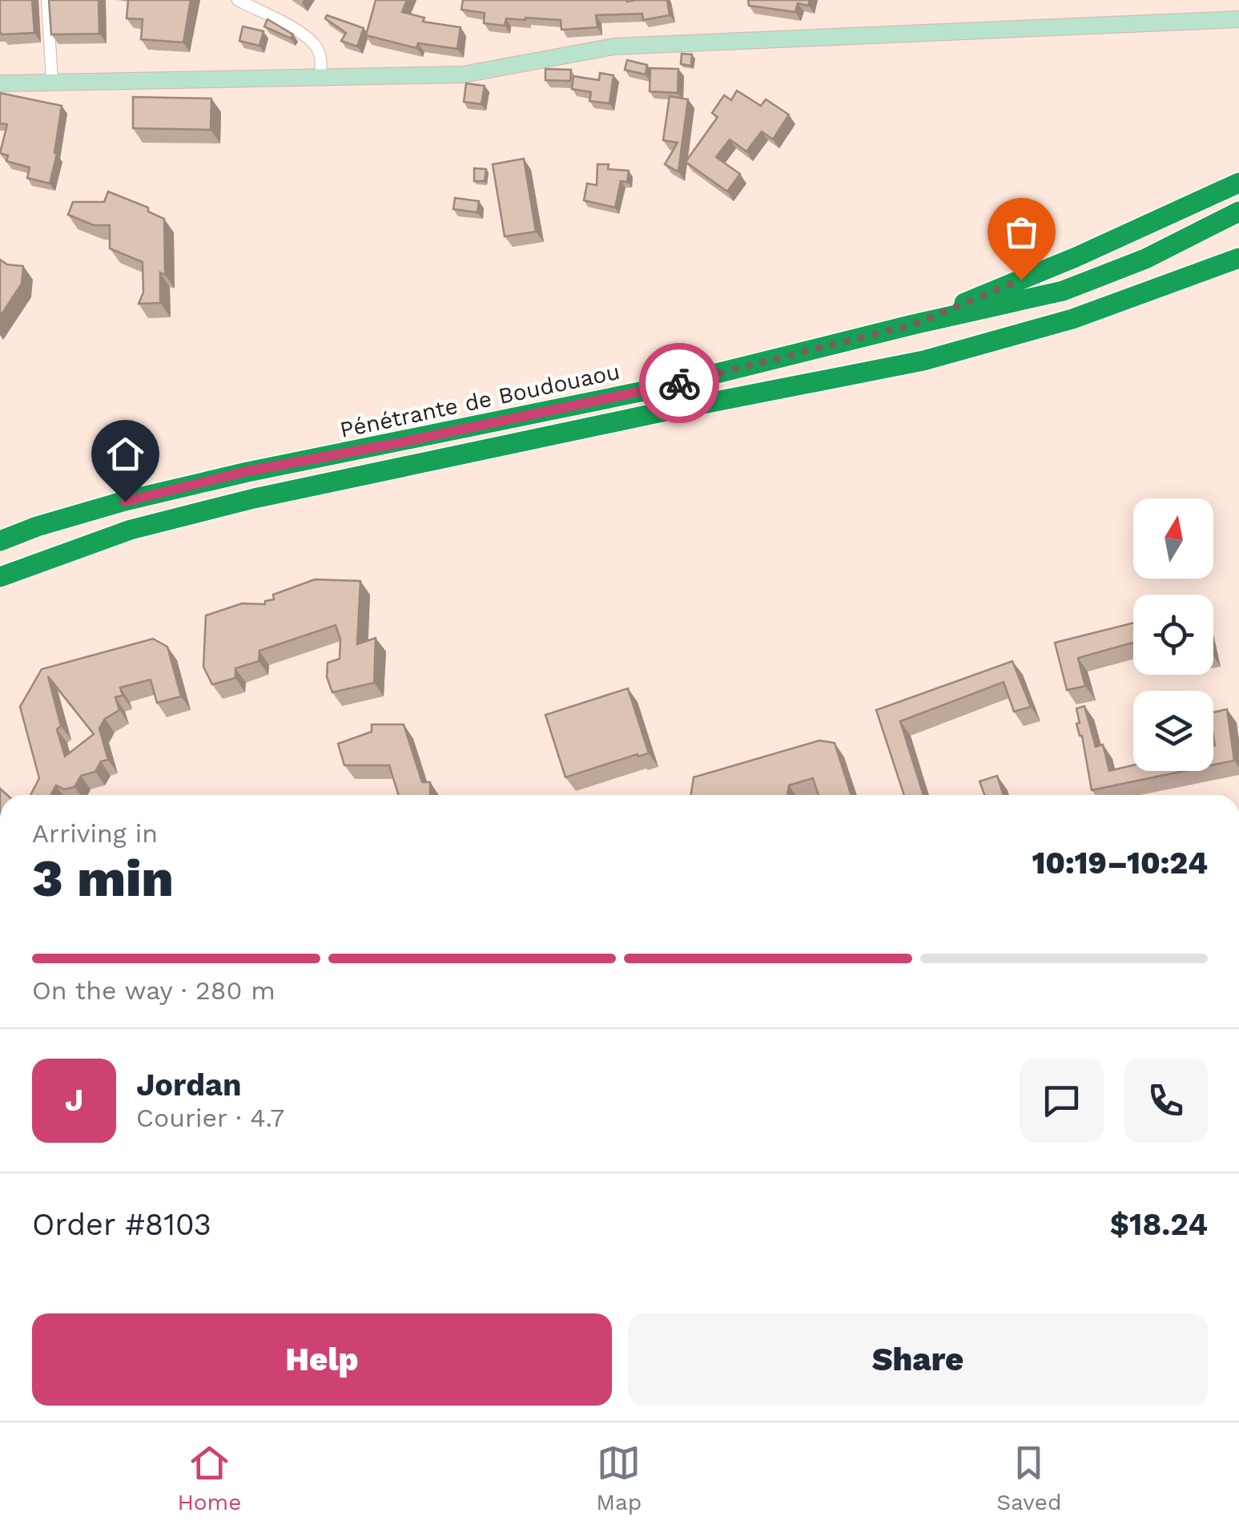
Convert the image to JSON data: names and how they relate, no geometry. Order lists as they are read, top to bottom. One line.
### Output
{"streets":{"highway":["Pénétrante de Boudouaou"]},"north":"top","page":{"heading":["3 min","Arriving in","10:19–10:24"],"panel":["Jordan","Courier · 4.7","Order #8103","$18.24"],"bar":"On the way · 280 m","round":"J","buttons":["Help","Share"],"tabs":["Home","Map","Saved"]}}
